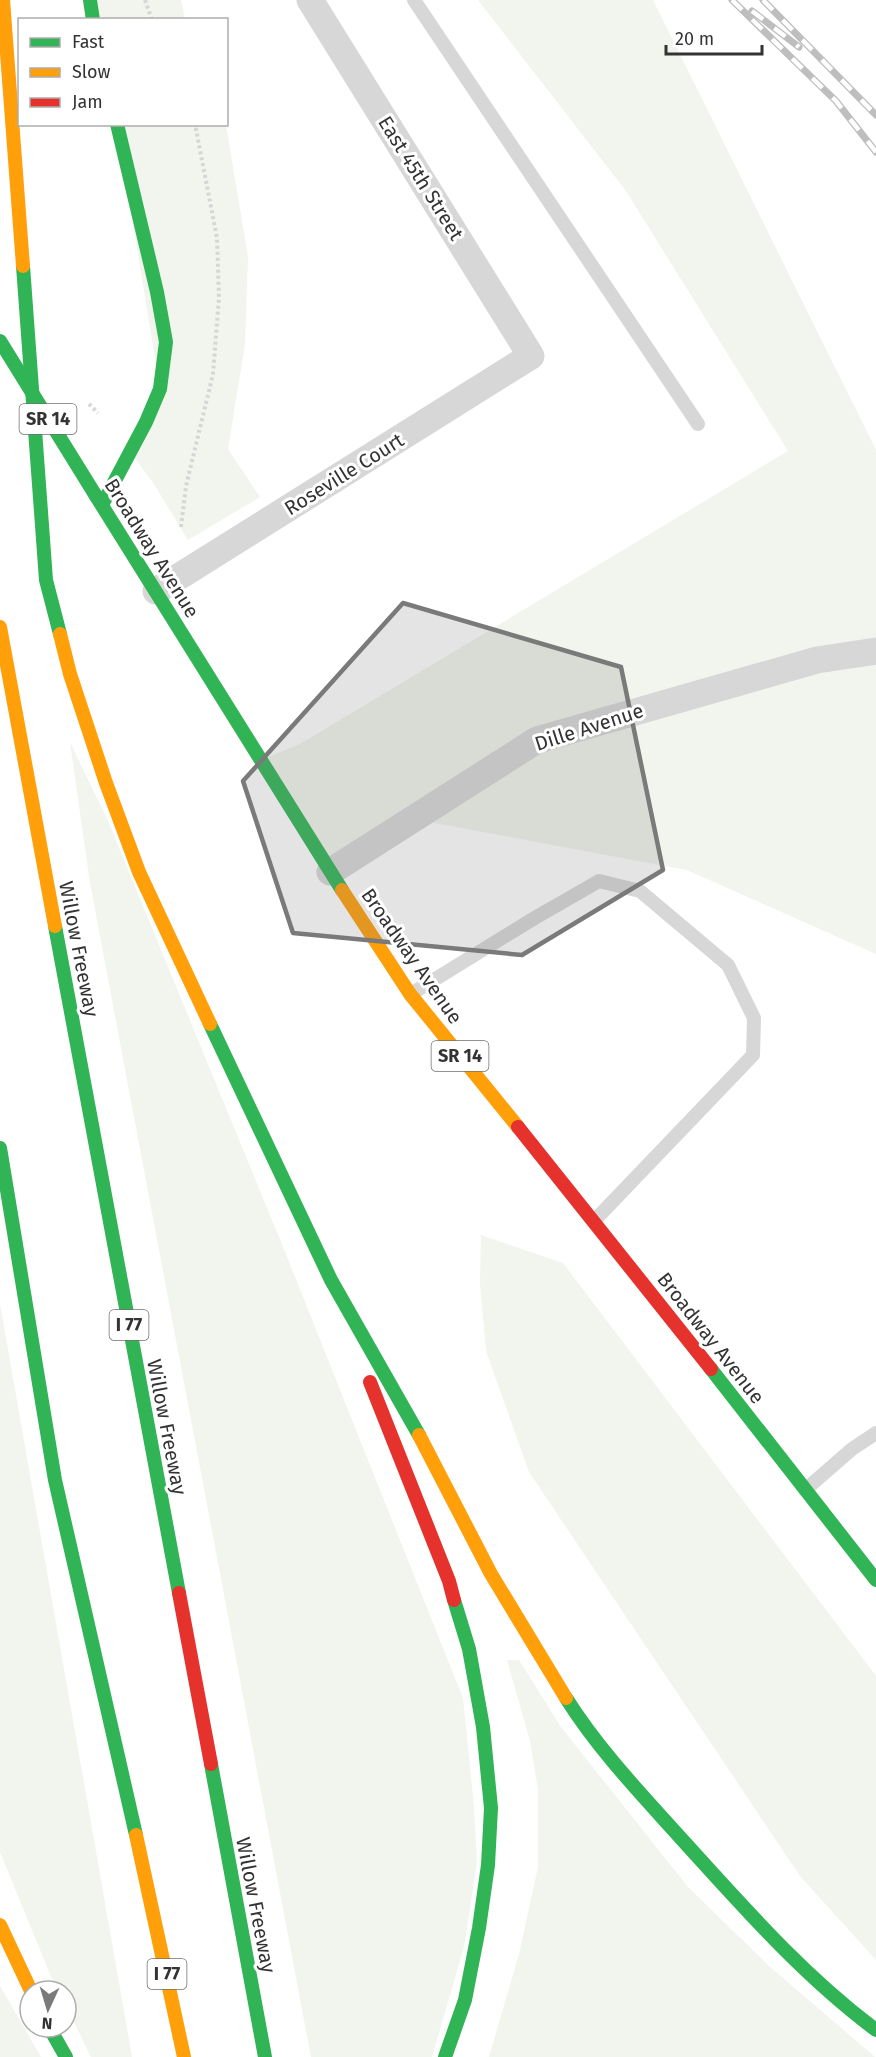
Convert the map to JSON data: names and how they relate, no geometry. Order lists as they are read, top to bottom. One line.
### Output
{"streets":{"main road":["SR 14","Broadway Avenue","Willow Freeway","I 77"],"street":["East 45th Street","Roseville Court","Dille Avenue"]},"crossings":[["East 45th Street","Roseville Court"],["Roseville Court","Broadway Avenue"],["Broadway Avenue","Dille Avenue"]],"legend":["Fast","Slow","Jam"],"scale_bar":"20 m","north":"bottom"}
